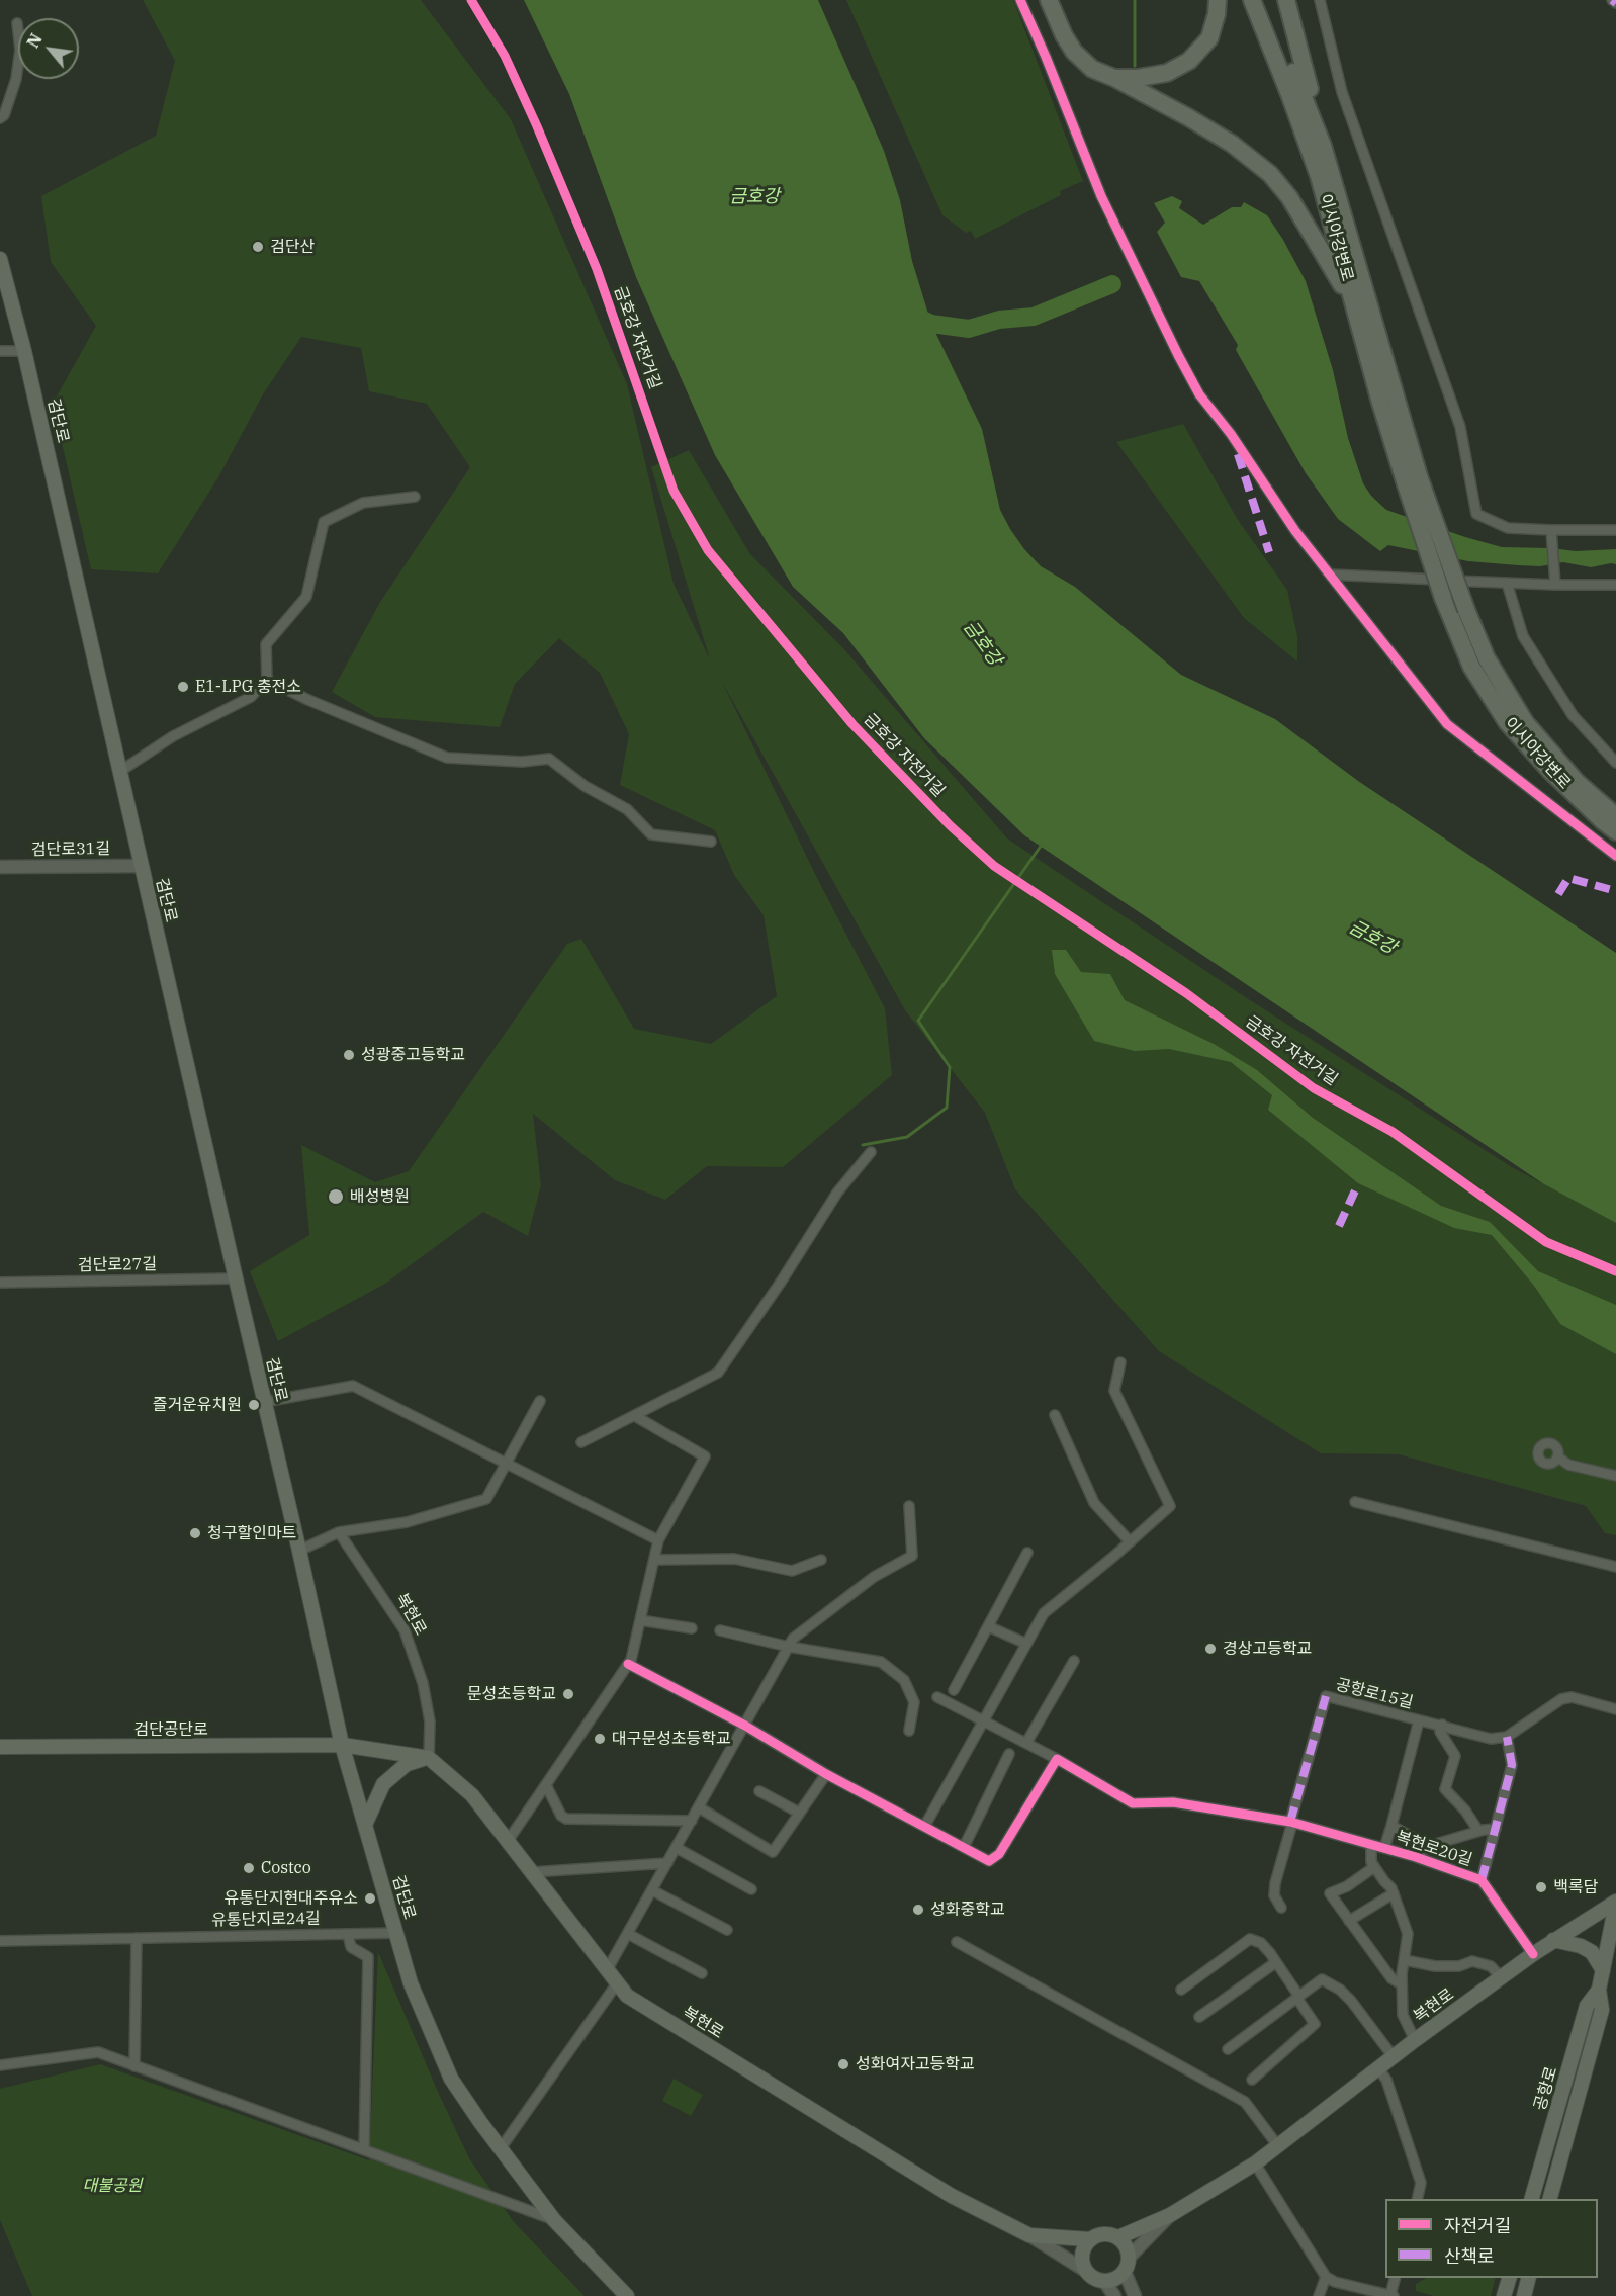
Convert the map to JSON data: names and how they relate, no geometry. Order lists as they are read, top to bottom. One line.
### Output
{"streets":{"highway":["이시아강변로"],"main road":["검단로","복현로","검단공단로","공항로"],"street":["검단로31길","검단로27길","공항로15길","복현로20길","유통단지로24길"],"cycle path":["금호강 자전거길"]},"crossings":[["검단로","검단로31길"],["검단로","검단로27길"],["검단로","검단공단로"],["검단로","유통단지로24길"],["복현로","복현로20길"],["복현로","공항로"],["공항로15길","복현로20길"]],"water":["금호강"],"parks":["대불공원"],"places":["검단산","E1-LPG 충전소","성광중고등학교","배성병원","즐거운유치원","청구할인마트","경상고등학교","문성초등학교","대구문성초등학교","Costco","백록담","유통단지현대주유소","성화중학교","성화여자고등학교"],"legend":["자전거길","산책로"],"north":"top left"}
